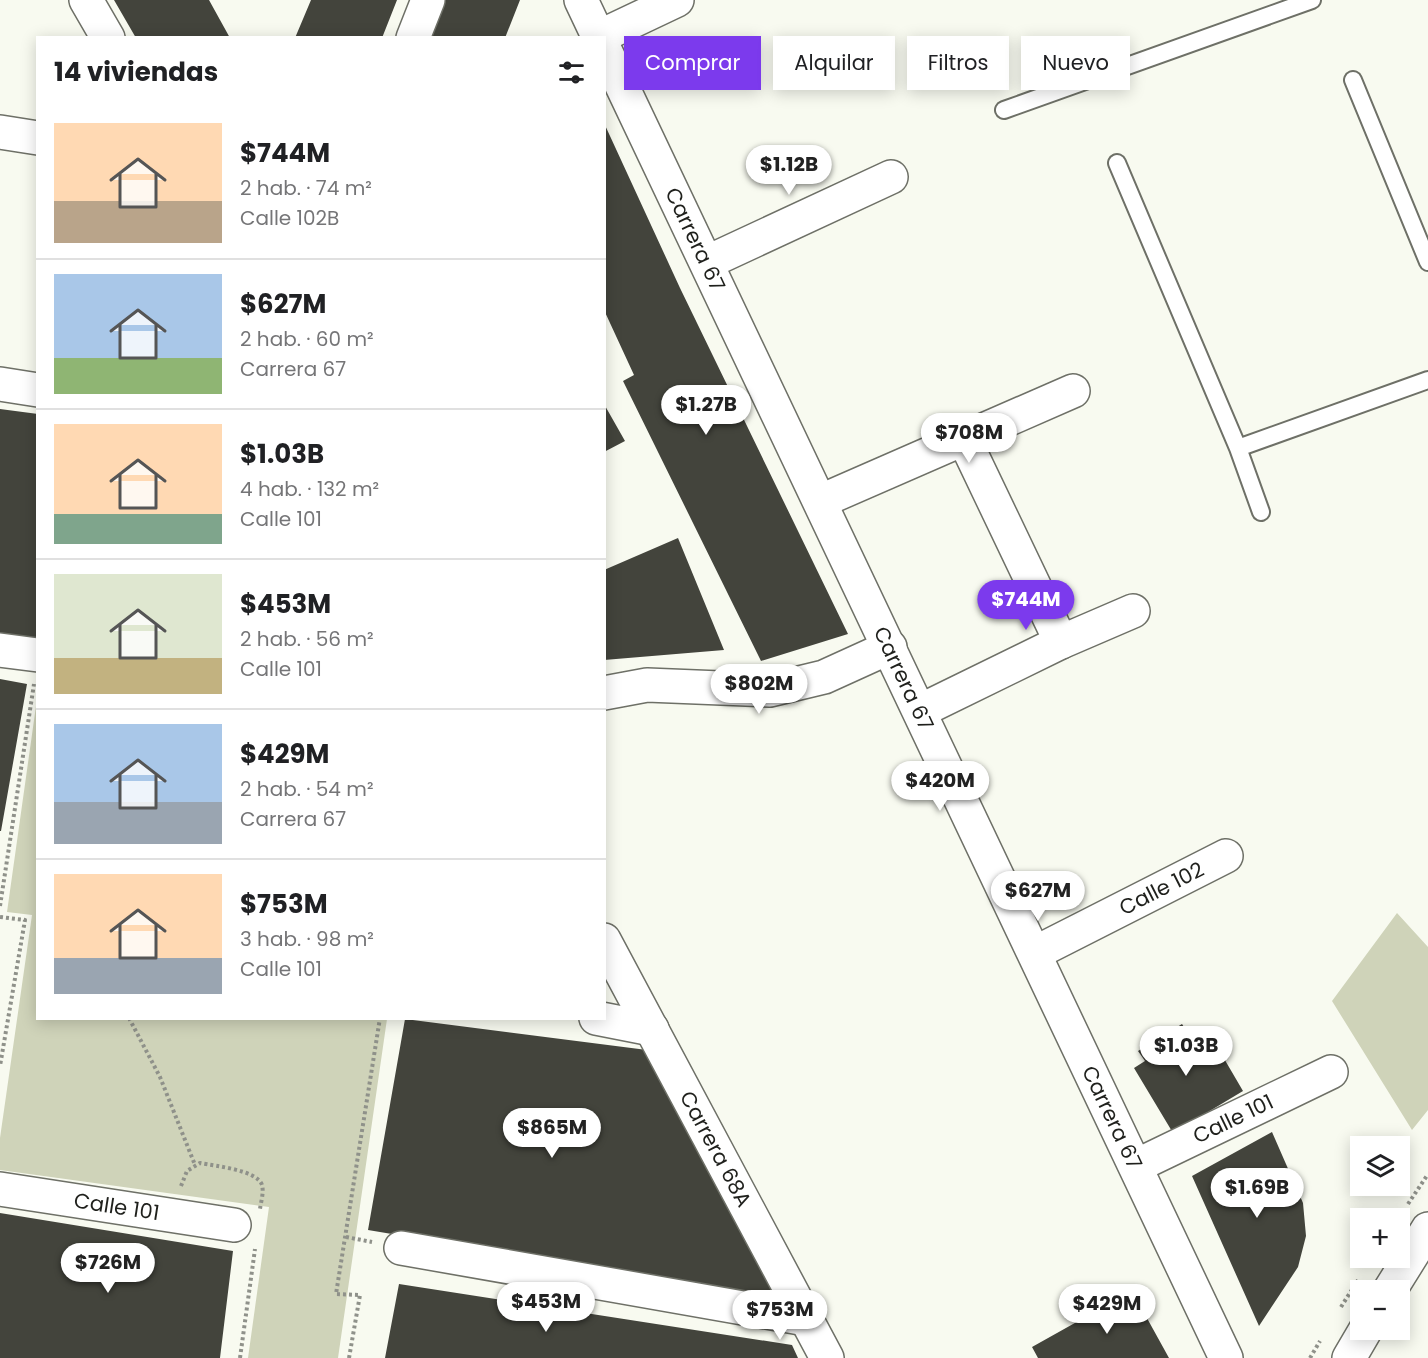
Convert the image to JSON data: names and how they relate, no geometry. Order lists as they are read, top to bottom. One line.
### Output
{"streets":{"street":["Carrera 67","Calle 102","Calle 101","Carrera 68A"]},"crossings":[["Carrera 67","Calle 102"],["Carrera 67","Calle 101"]],"page":{"chip":["Comprar","Alquilar","Filtros","Nuevo"],"heading":"14 viviendas","list":[{"name":"$744M","note":"2 hab. · 74 m² · Calle 102B"},{"name":"$627M","note":"2 hab. · 60 m² · Carrera 67"},{"name":"$1.03B","note":"4 hab. · 132 m² · Calle 101"},{"name":"$453M","note":"2 hab. · 56 m² · Calle 101"},{"name":"$429M","note":"2 hab. · 54 m² · Carrera 67"},{"name":"$753M","note":"3 hab. · 98 m² · Calle 101"}],"price":["$1.12B","$1.27B","$708M","$744M","$802M","$420M","$627M","$1.03B","$865M","$1.69B","$726M","$453M","$429M","$753M"],"map_buttons":["+","−"]}}
